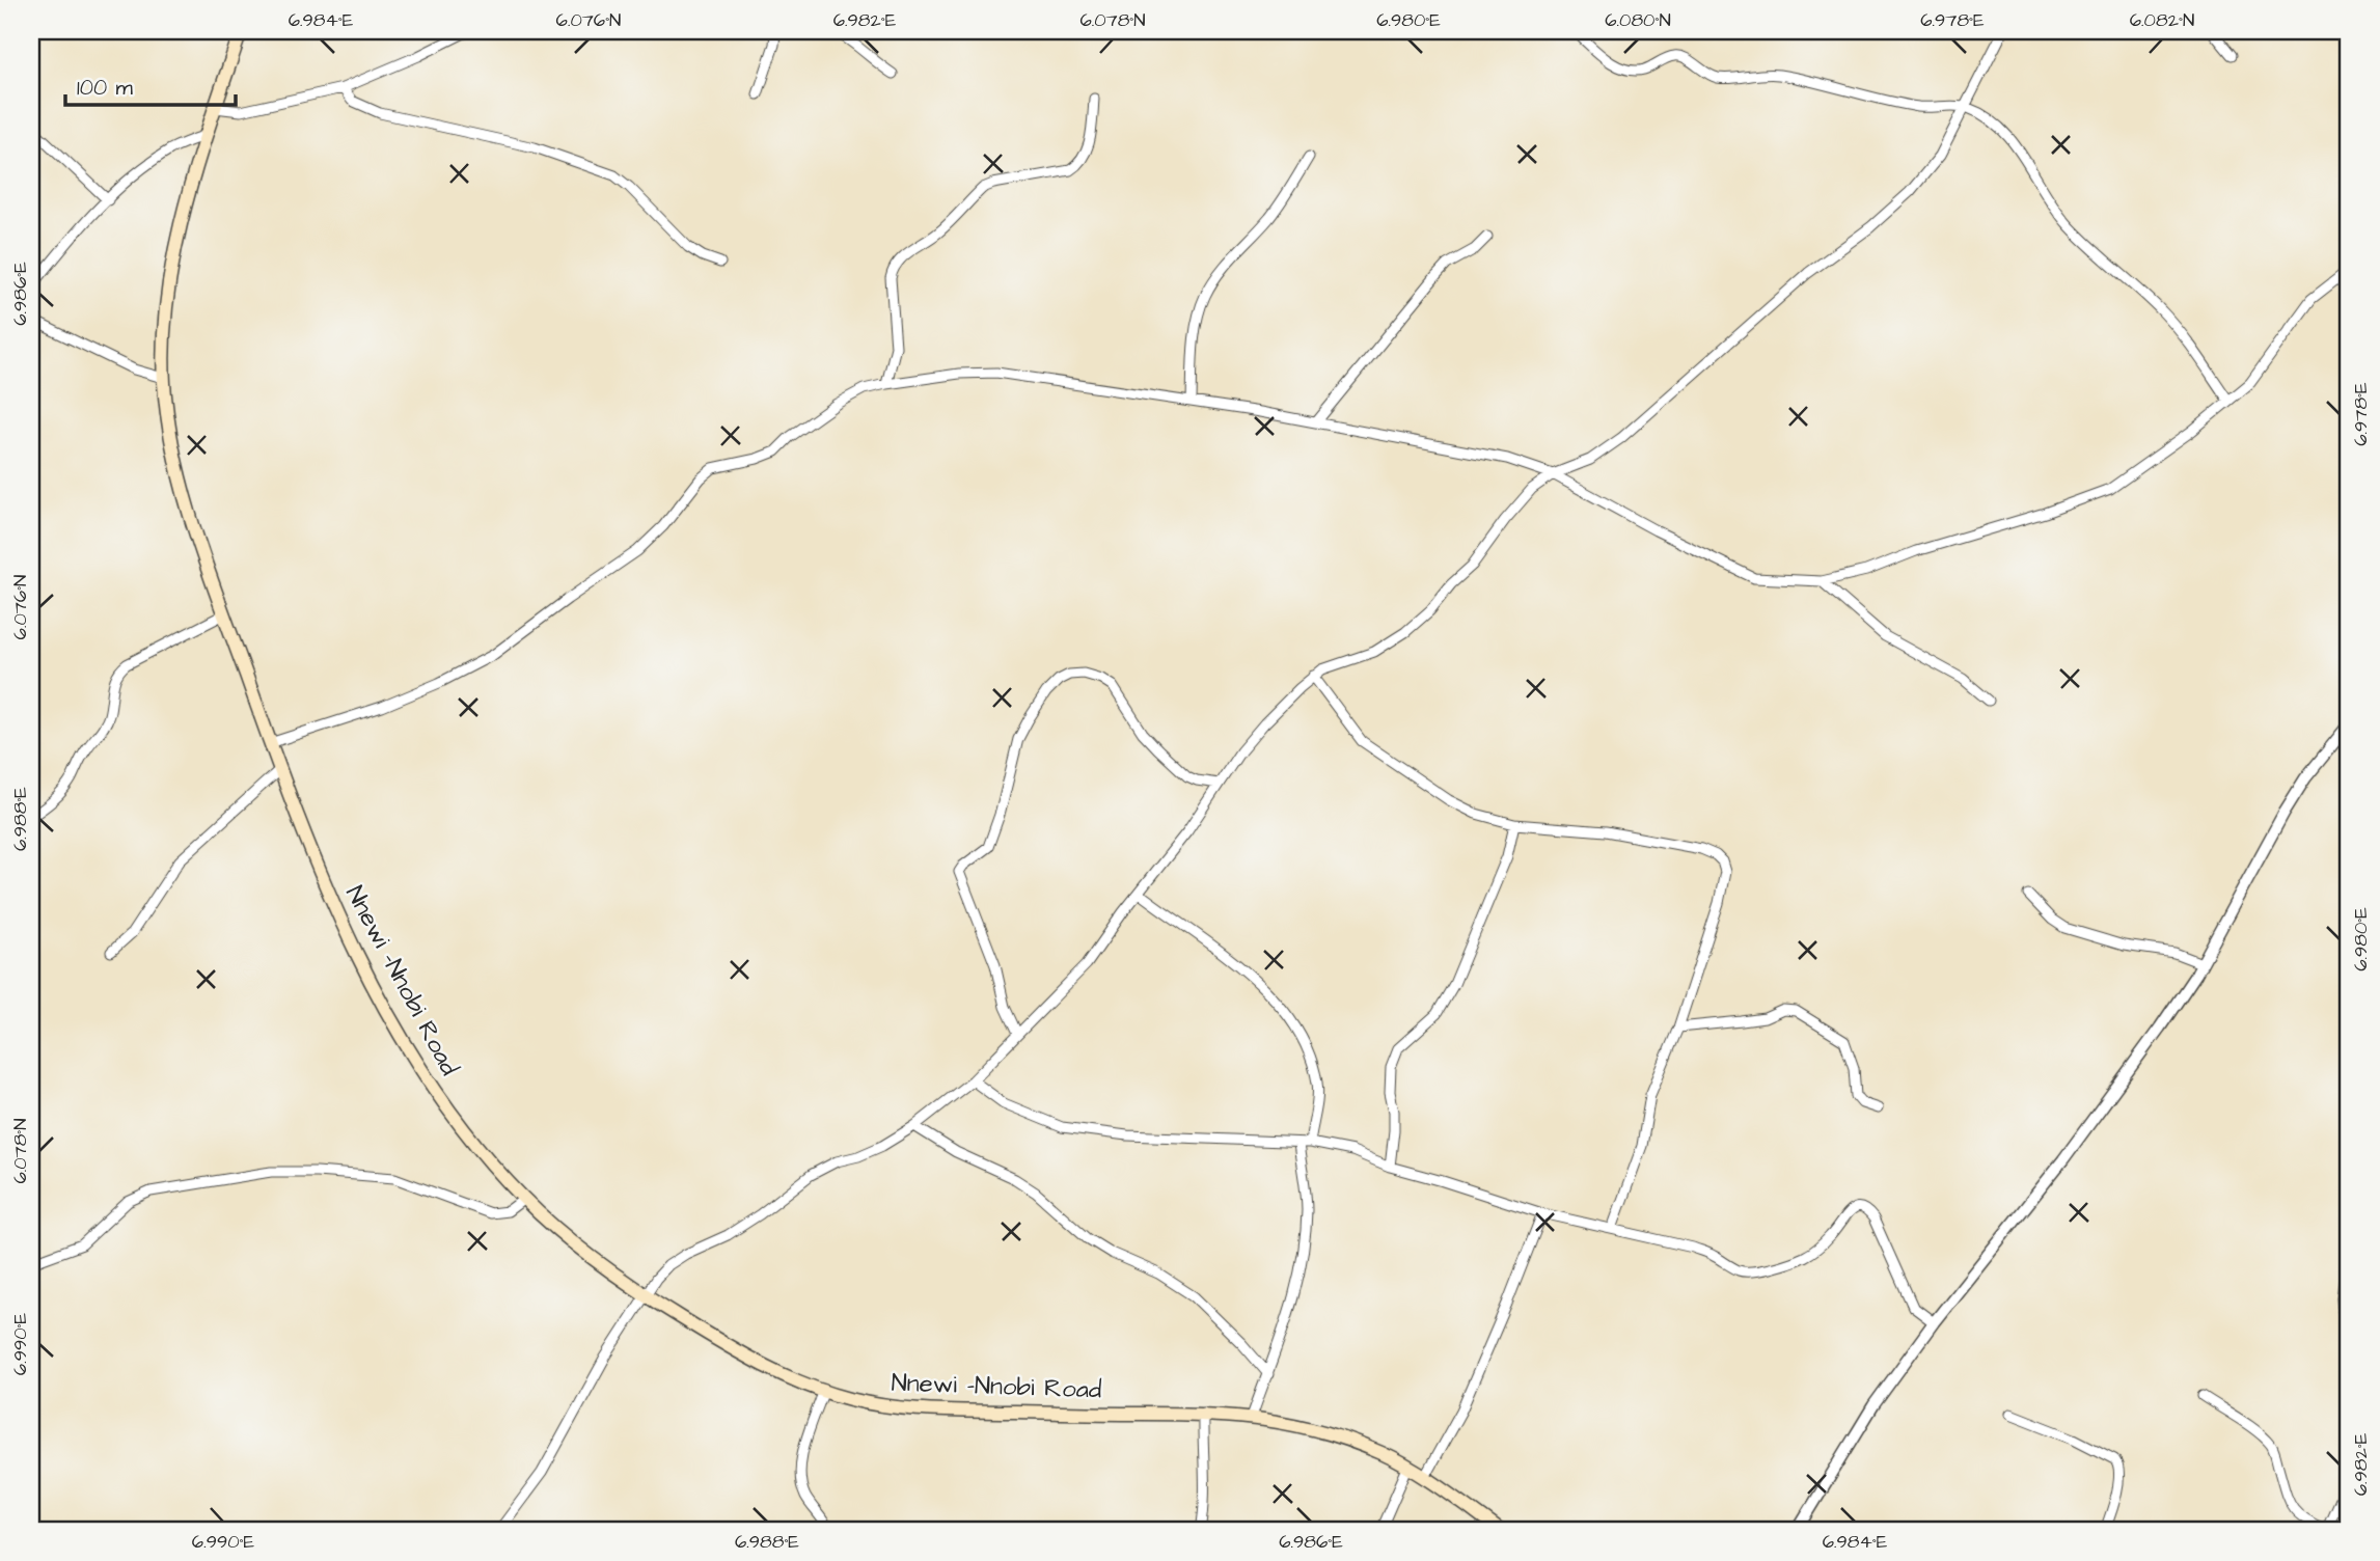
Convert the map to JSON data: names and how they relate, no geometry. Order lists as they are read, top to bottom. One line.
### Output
{"streets":{"main road":["Nnewi -Nnobi Road"]},"scale_bar":"100 m","coordinates":["6.984°E","6.076°N","6.982°E","6.078°N","6.980°E","6.080°N","6.978°E","6.082°N","6.986°E","6.988°E","6.990°E"]}
